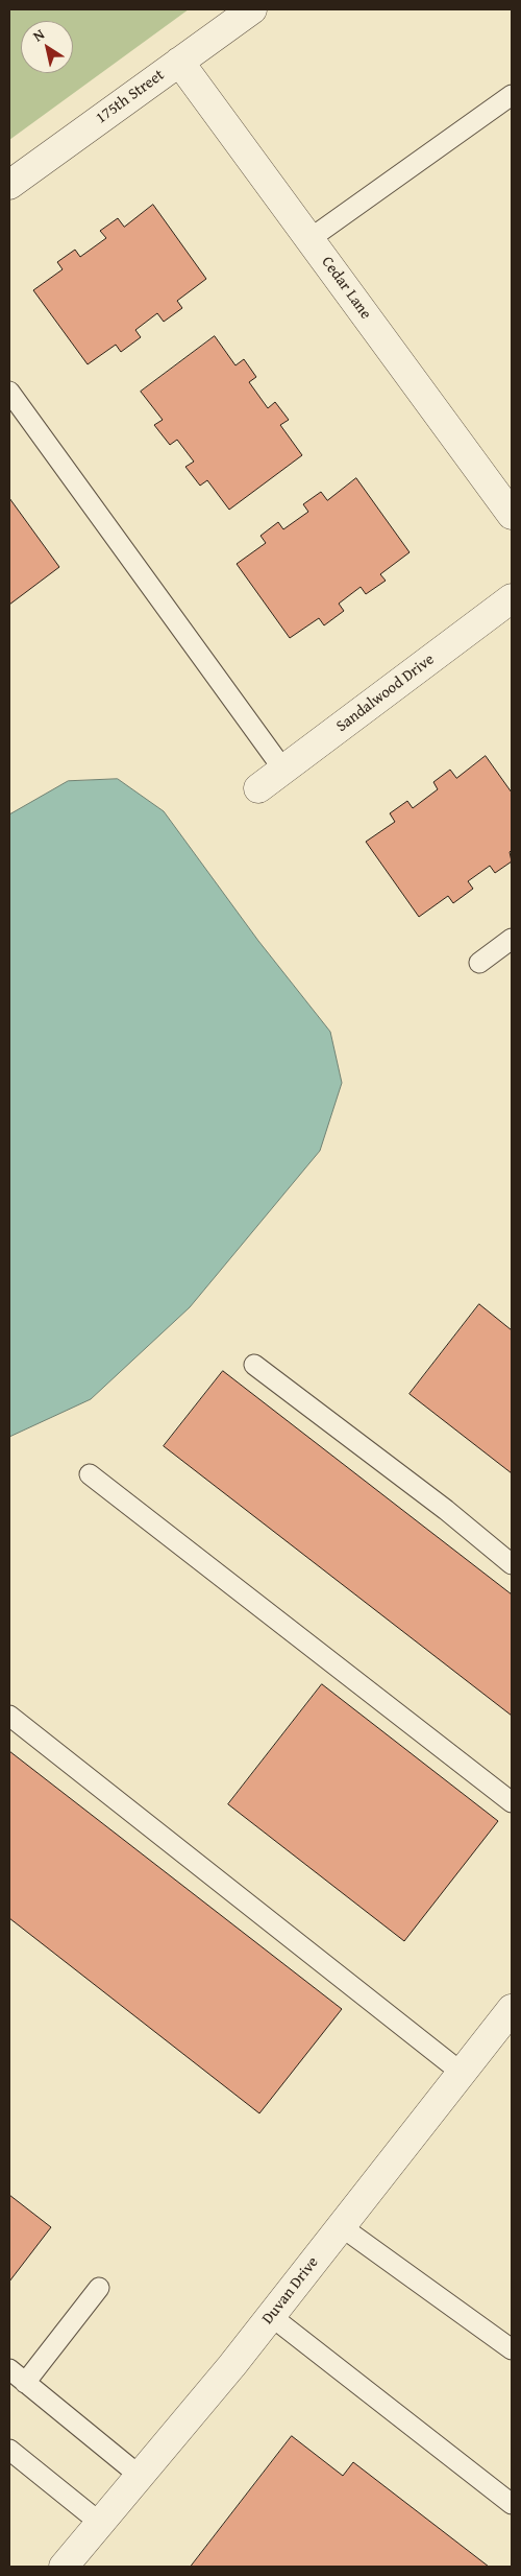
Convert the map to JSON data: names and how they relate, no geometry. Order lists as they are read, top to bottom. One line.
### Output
{"streets":{"street":["175th Street","Cedar Lane","Sandalwood Drive","Duvan Drive"]},"crossings":[["175th Street","Cedar Lane"]],"north":"top left"}
